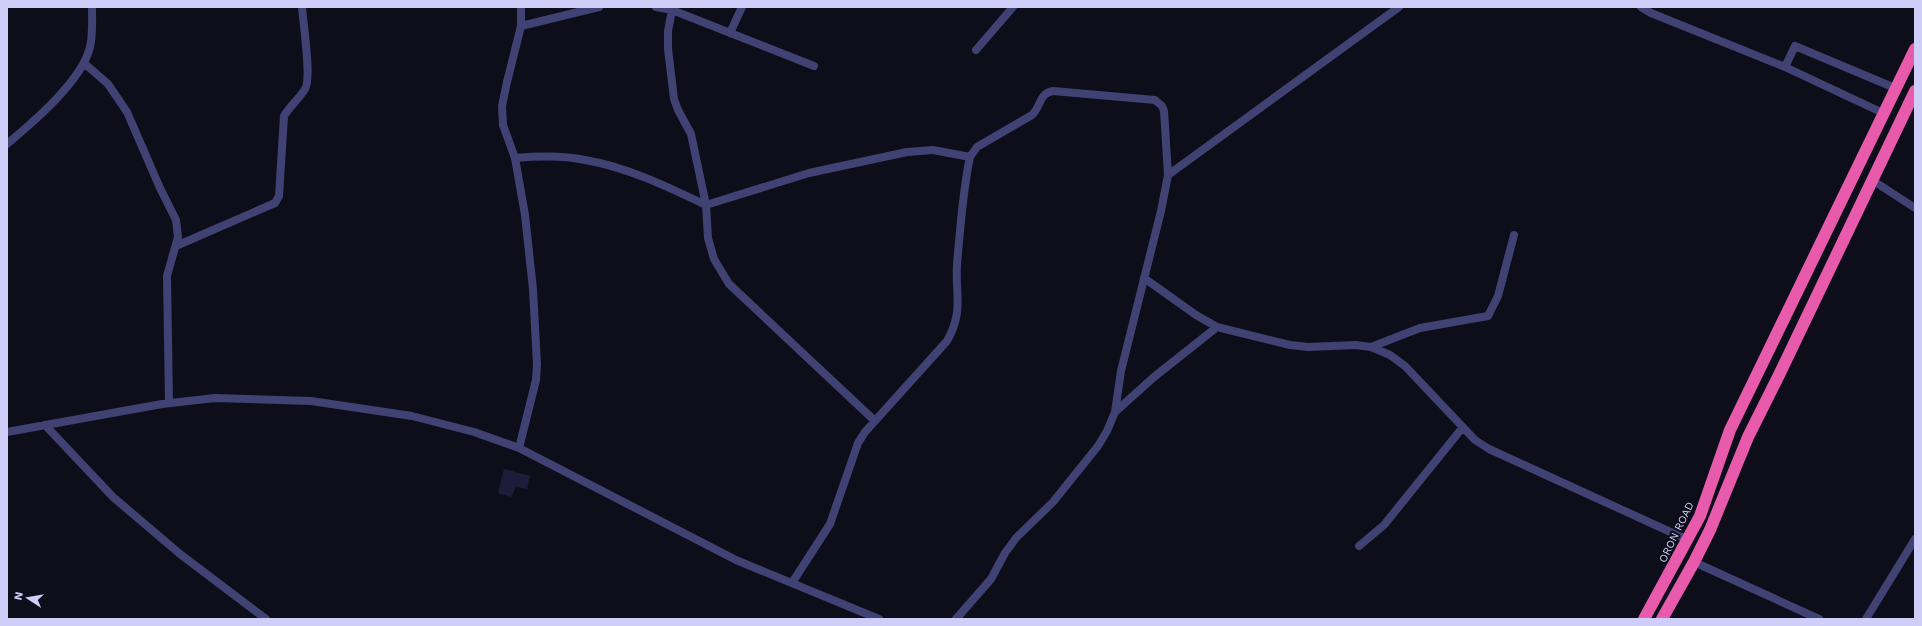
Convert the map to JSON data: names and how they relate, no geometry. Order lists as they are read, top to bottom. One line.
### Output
{"streets":{"highway":["ORON ROAD"]},"north":"left"}
